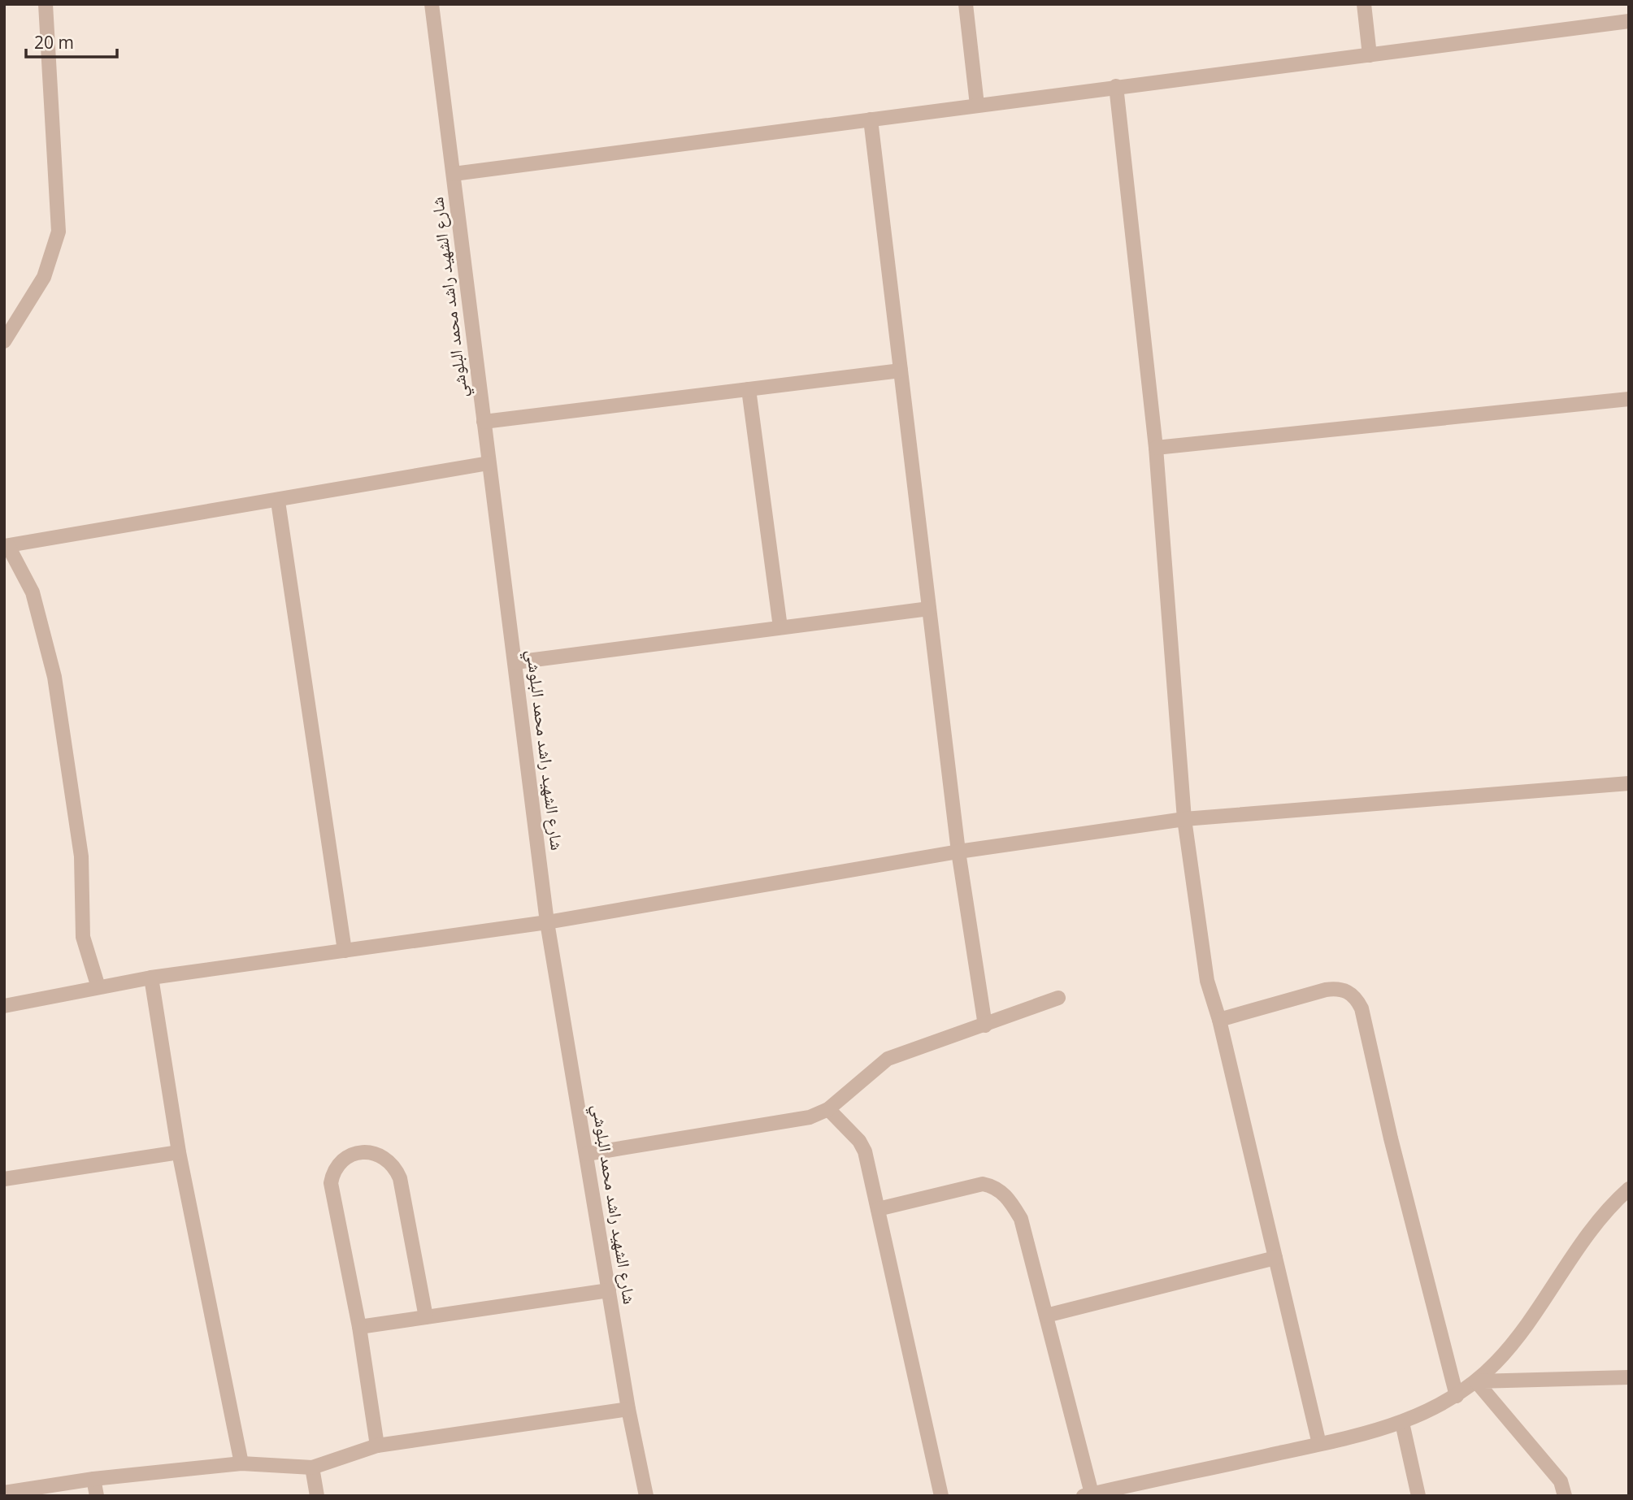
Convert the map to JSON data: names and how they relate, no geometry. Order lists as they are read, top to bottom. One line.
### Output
{"streets":{"street":["شارع الشهيد راشد محمد البلوشي"]},"scale_bar":"20 m"}
